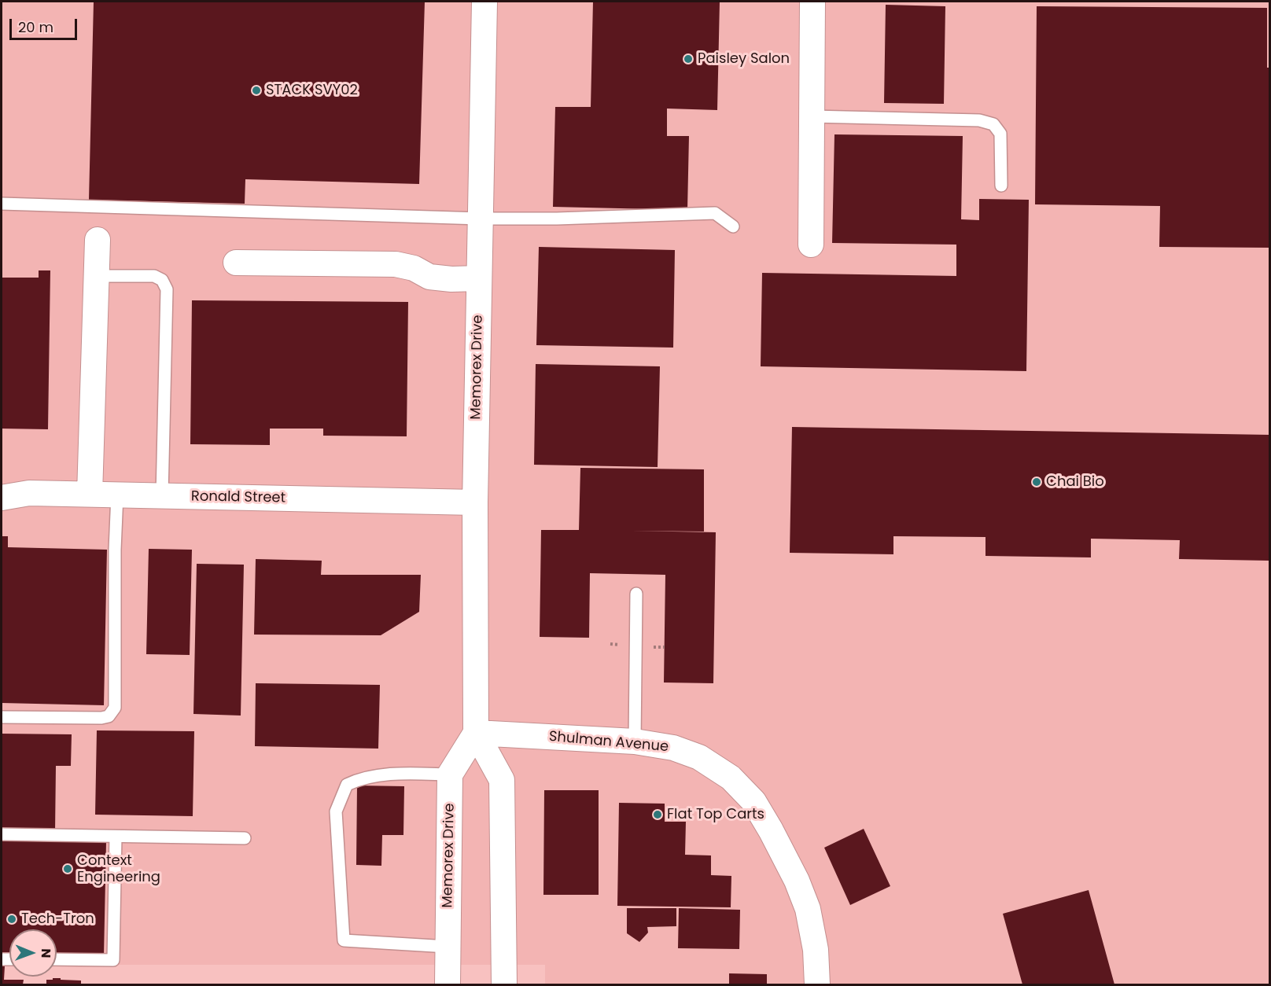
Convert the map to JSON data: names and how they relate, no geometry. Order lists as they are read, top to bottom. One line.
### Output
{"streets":{"street":["Memorex Drive","Ronald Street","Shulman Avenue"]},"crossings":[["Memorex Drive","Ronald Street"],["Memorex Drive","Shulman Avenue"]],"places":["Paisley Salon","STACK SVY02","Chai Bio","Flat Top Carts","Context Engineering","Tech-Tron"],"scale_bar":"20 m","north":"right"}
